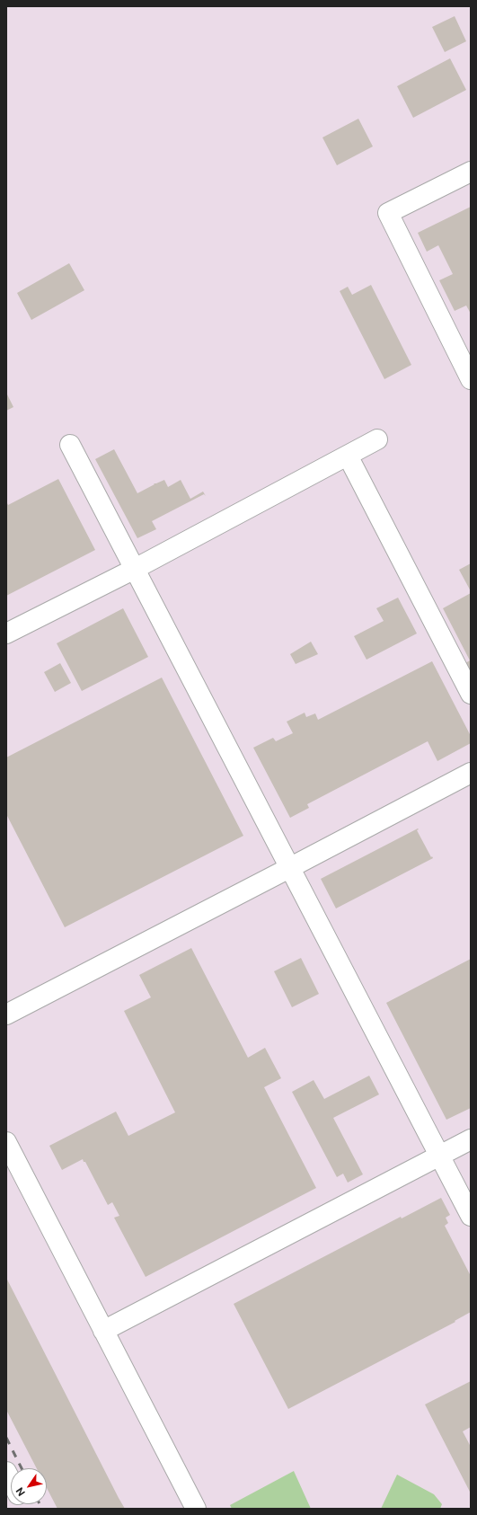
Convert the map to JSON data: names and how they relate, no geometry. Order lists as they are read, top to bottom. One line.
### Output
{"north":"bottom left"}
